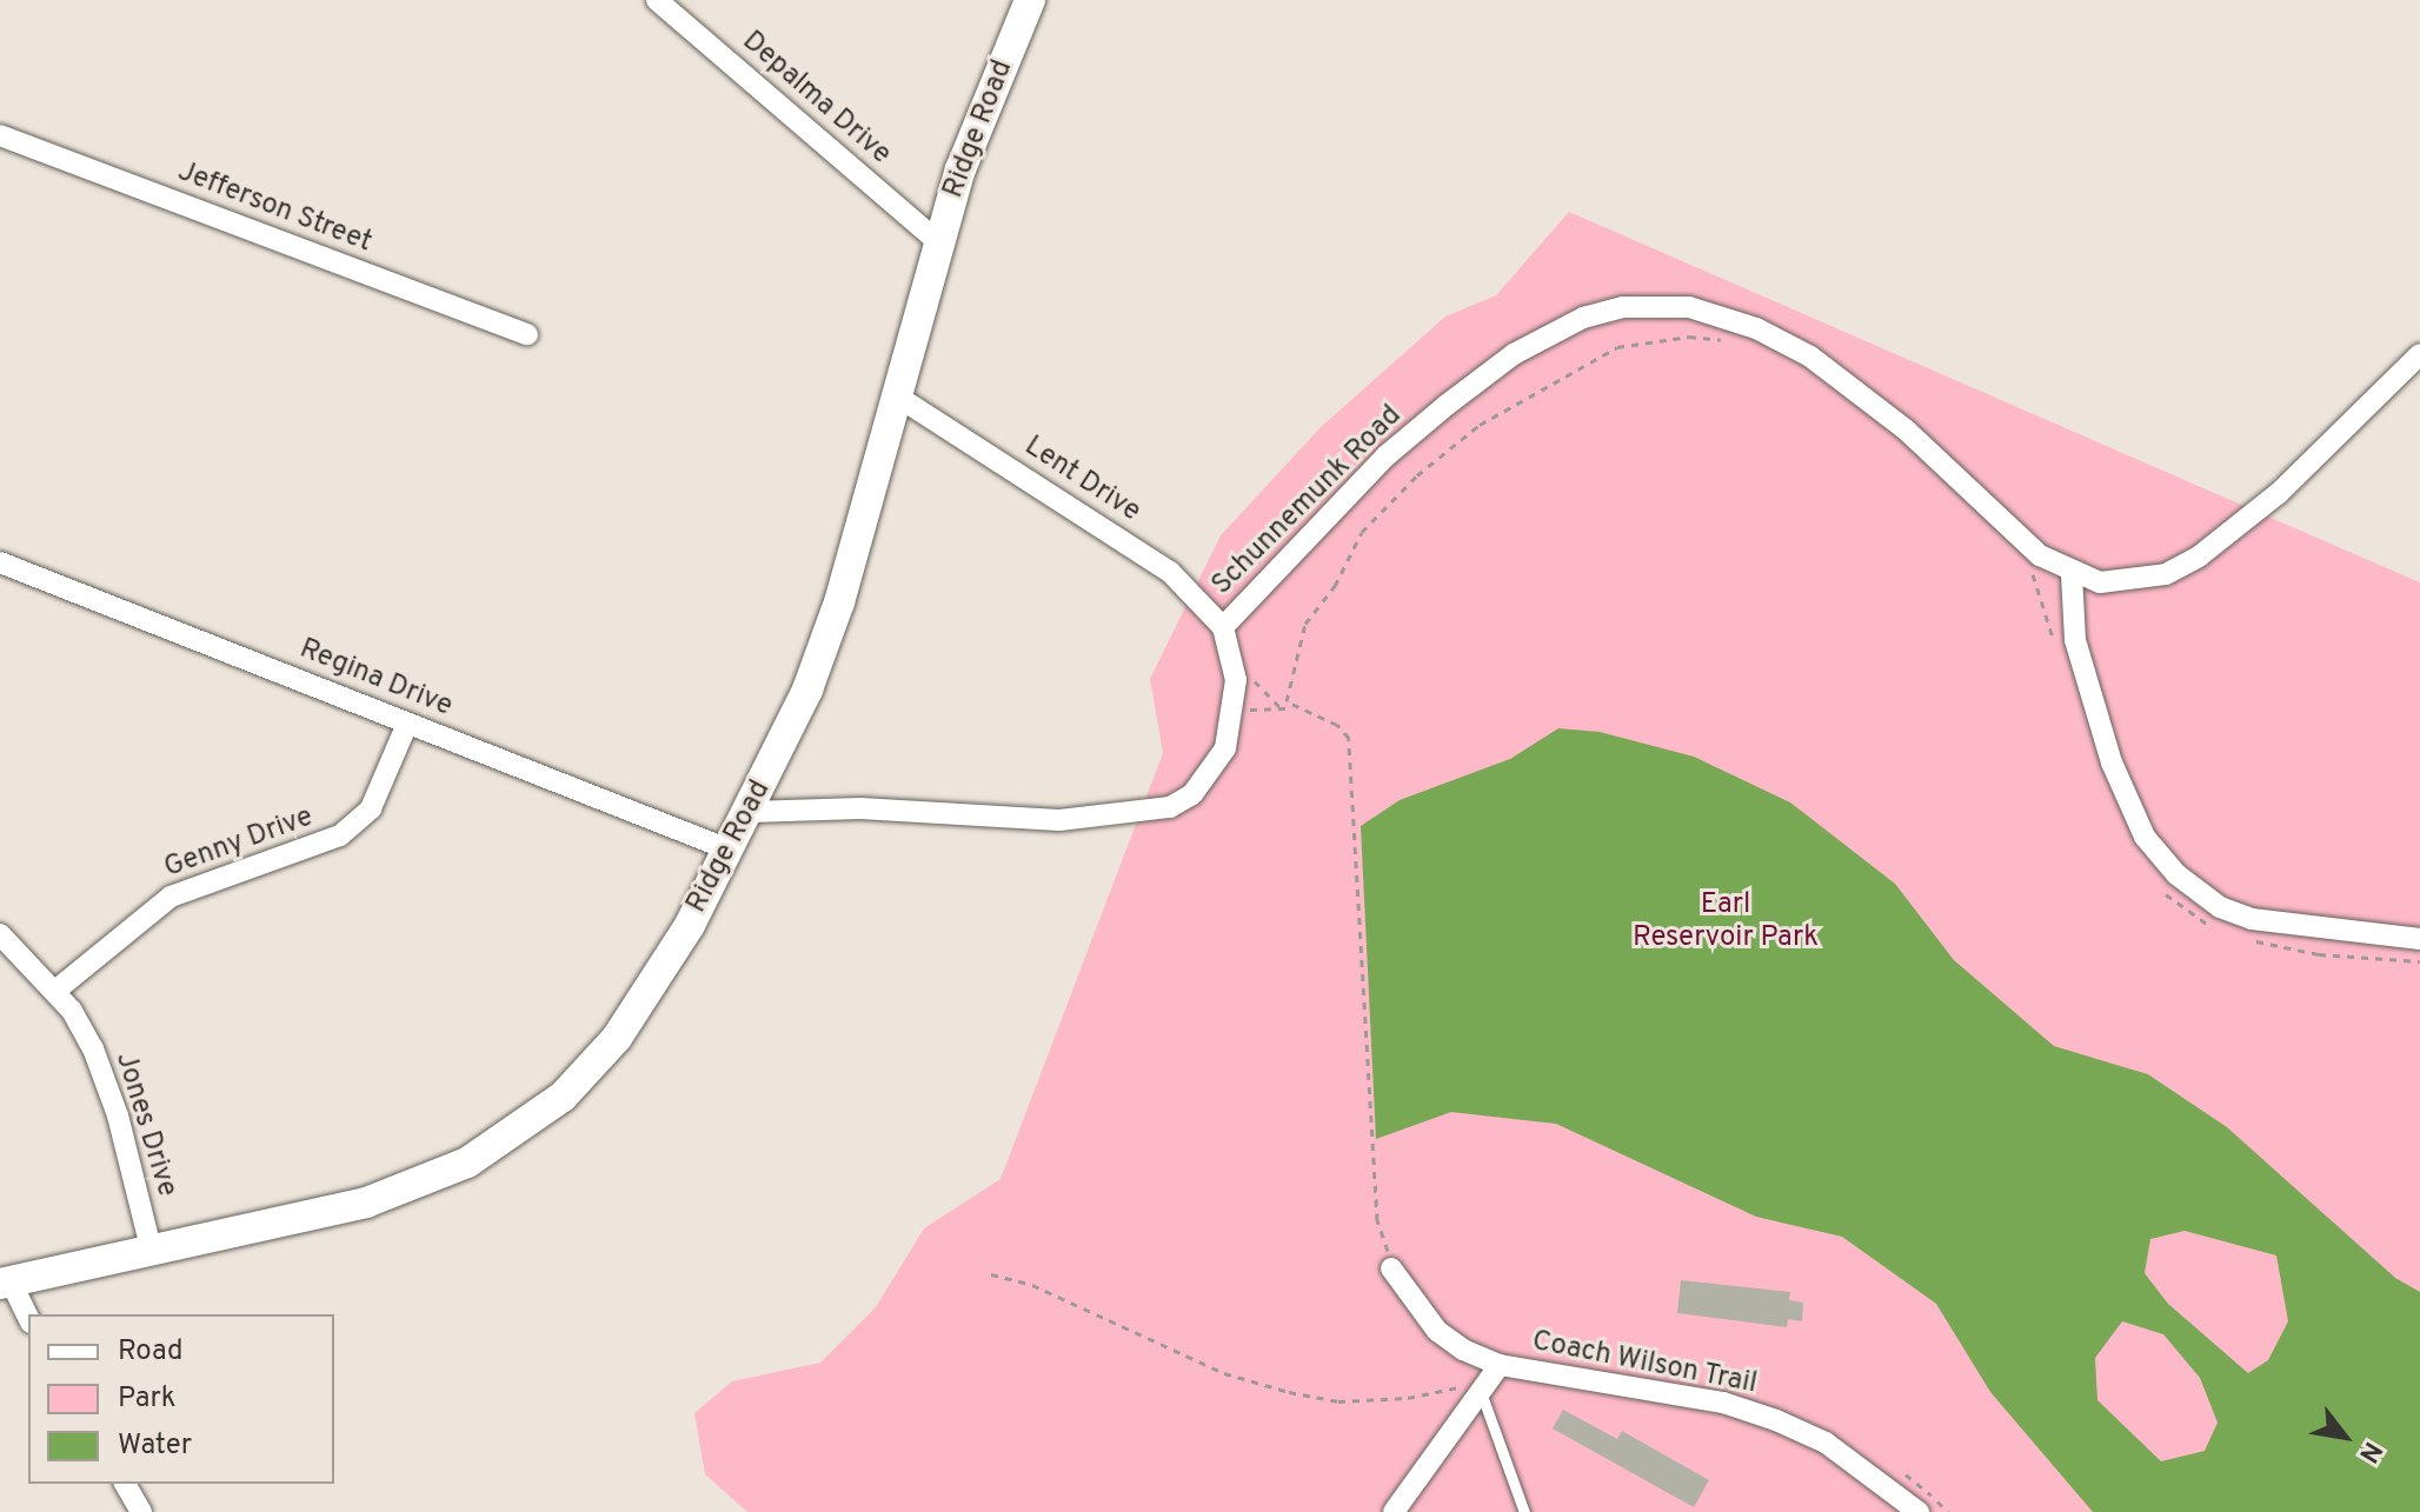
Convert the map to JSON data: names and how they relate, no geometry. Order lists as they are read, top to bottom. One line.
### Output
{"streets":{"street":["Depalma Drive","Ridge Road","Jefferson Street","Lent Drive","Schunnemunk Road","Regina Drive","Genny Drive","Jones Drive","Coach Wilson Trail"]},"crossings":[["Depalma Drive","Ridge Road"],["Ridge Road","Lent Drive"],["Ridge Road","Schunnemunk Road"],["Ridge Road","Regina Drive"],["Ridge Road","Jones Drive"],["Lent Drive","Schunnemunk Road"],["Regina Drive","Genny Drive"],["Genny Drive","Jones Drive"]],"parks":["Earl Reservoir Park"],"legend":["Road","Park","Water"],"north":"bottom right"}
